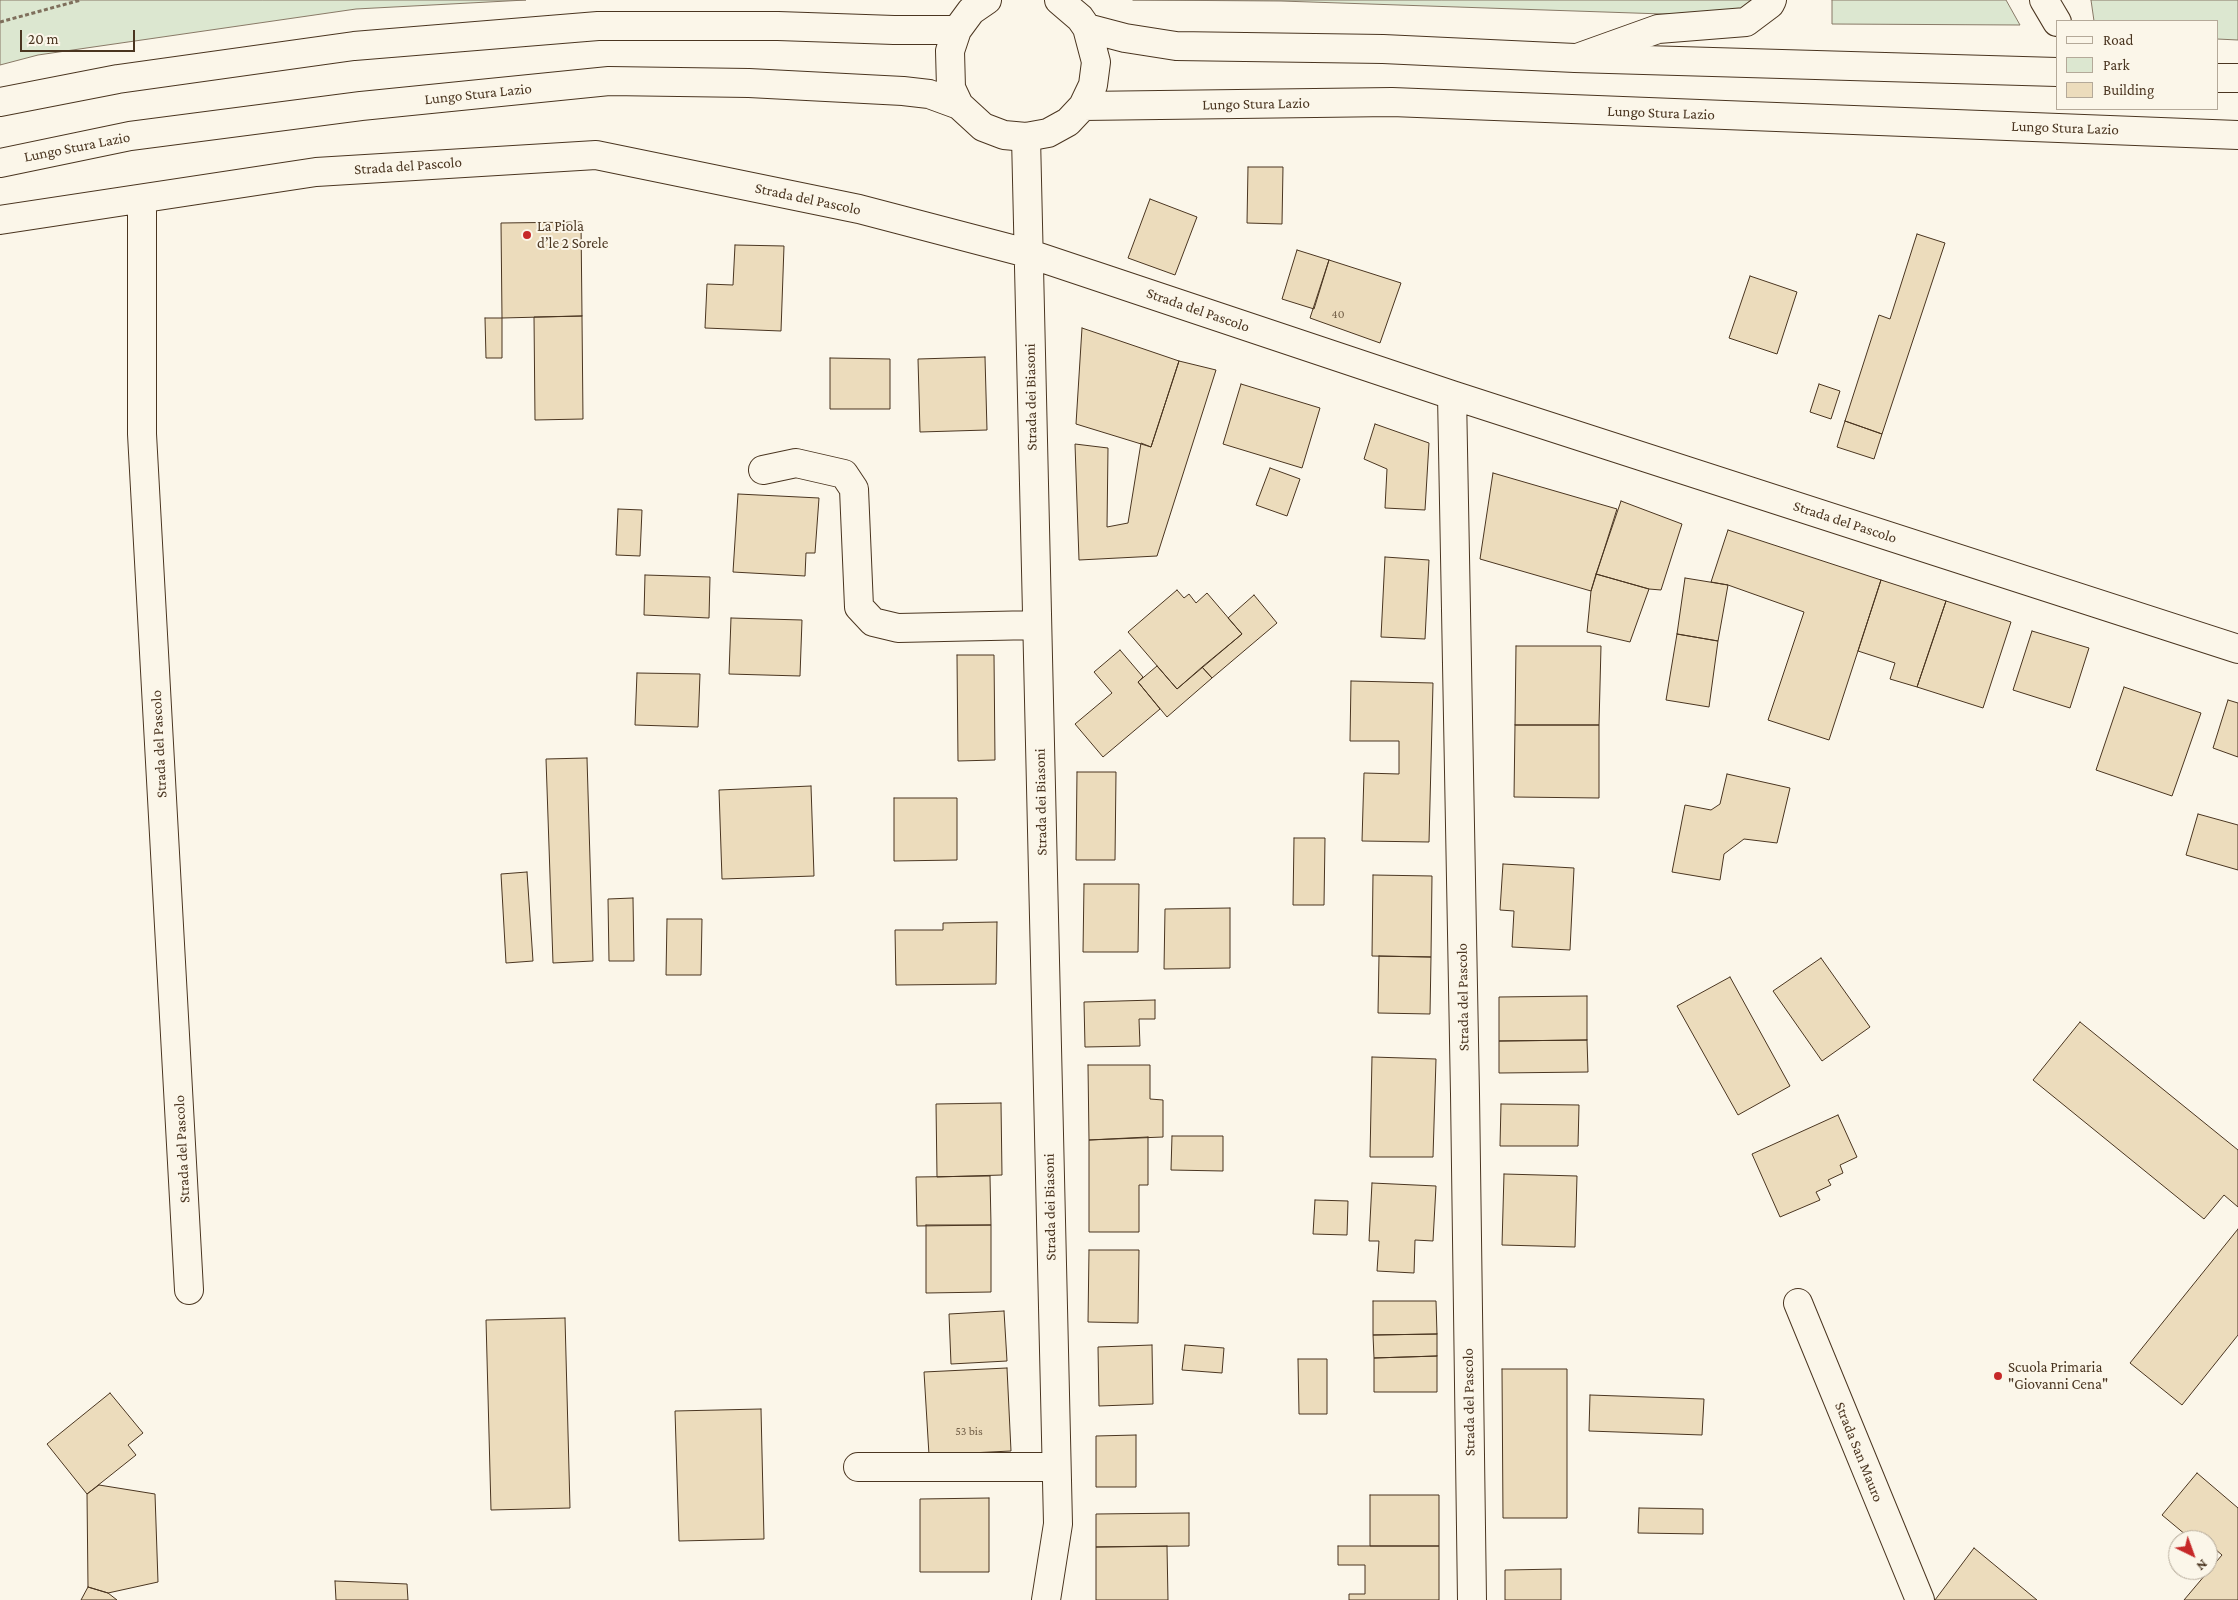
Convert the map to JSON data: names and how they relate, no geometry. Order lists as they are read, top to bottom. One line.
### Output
{"streets":{"street":["Lungo Stura Lazio","Strada del Pascolo","Strada dei Biasoni","Strada San Mauro"]},"crossings":[["Lungo Stura Lazio","Strada dei Biasoni"],["Strada del Pascolo","Strada dei Biasoni"]],"places":["La Piola d’le 2 Sorele","Scuola Primaria \"Giovanni Cena\""],"house_numbers":["40","53 bis"],"legend":["Road","Park","Building"],"scale_bar":"20 m","north":"bottom right"}
